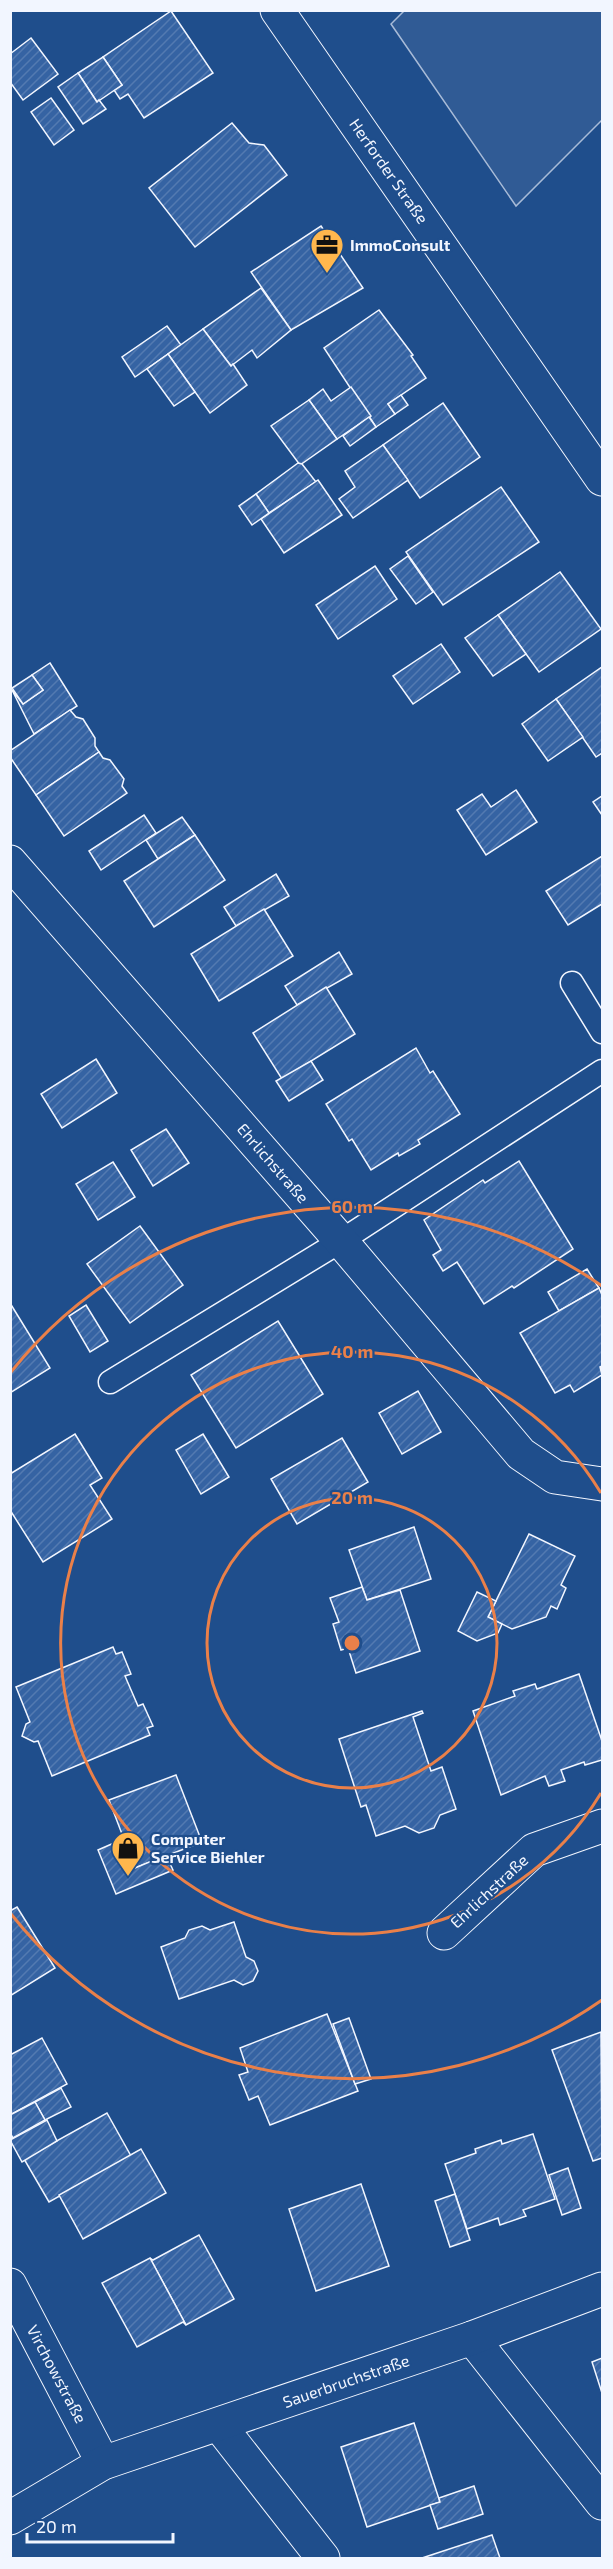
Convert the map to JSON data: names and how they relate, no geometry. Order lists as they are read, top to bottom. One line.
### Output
{"streets":{"street":["Herforder Straße","Ehrlichstraße","Virchowstraße","Sauerbruchstraße"]},"crossings":[["Virchowstraße","Sauerbruchstraße"]],"places":{"office":["ImmoConsult"],"shop":["Computer Service Biehler"]},"scale_bar":"20 m","rings":["60 m","40 m","20 m"]}
